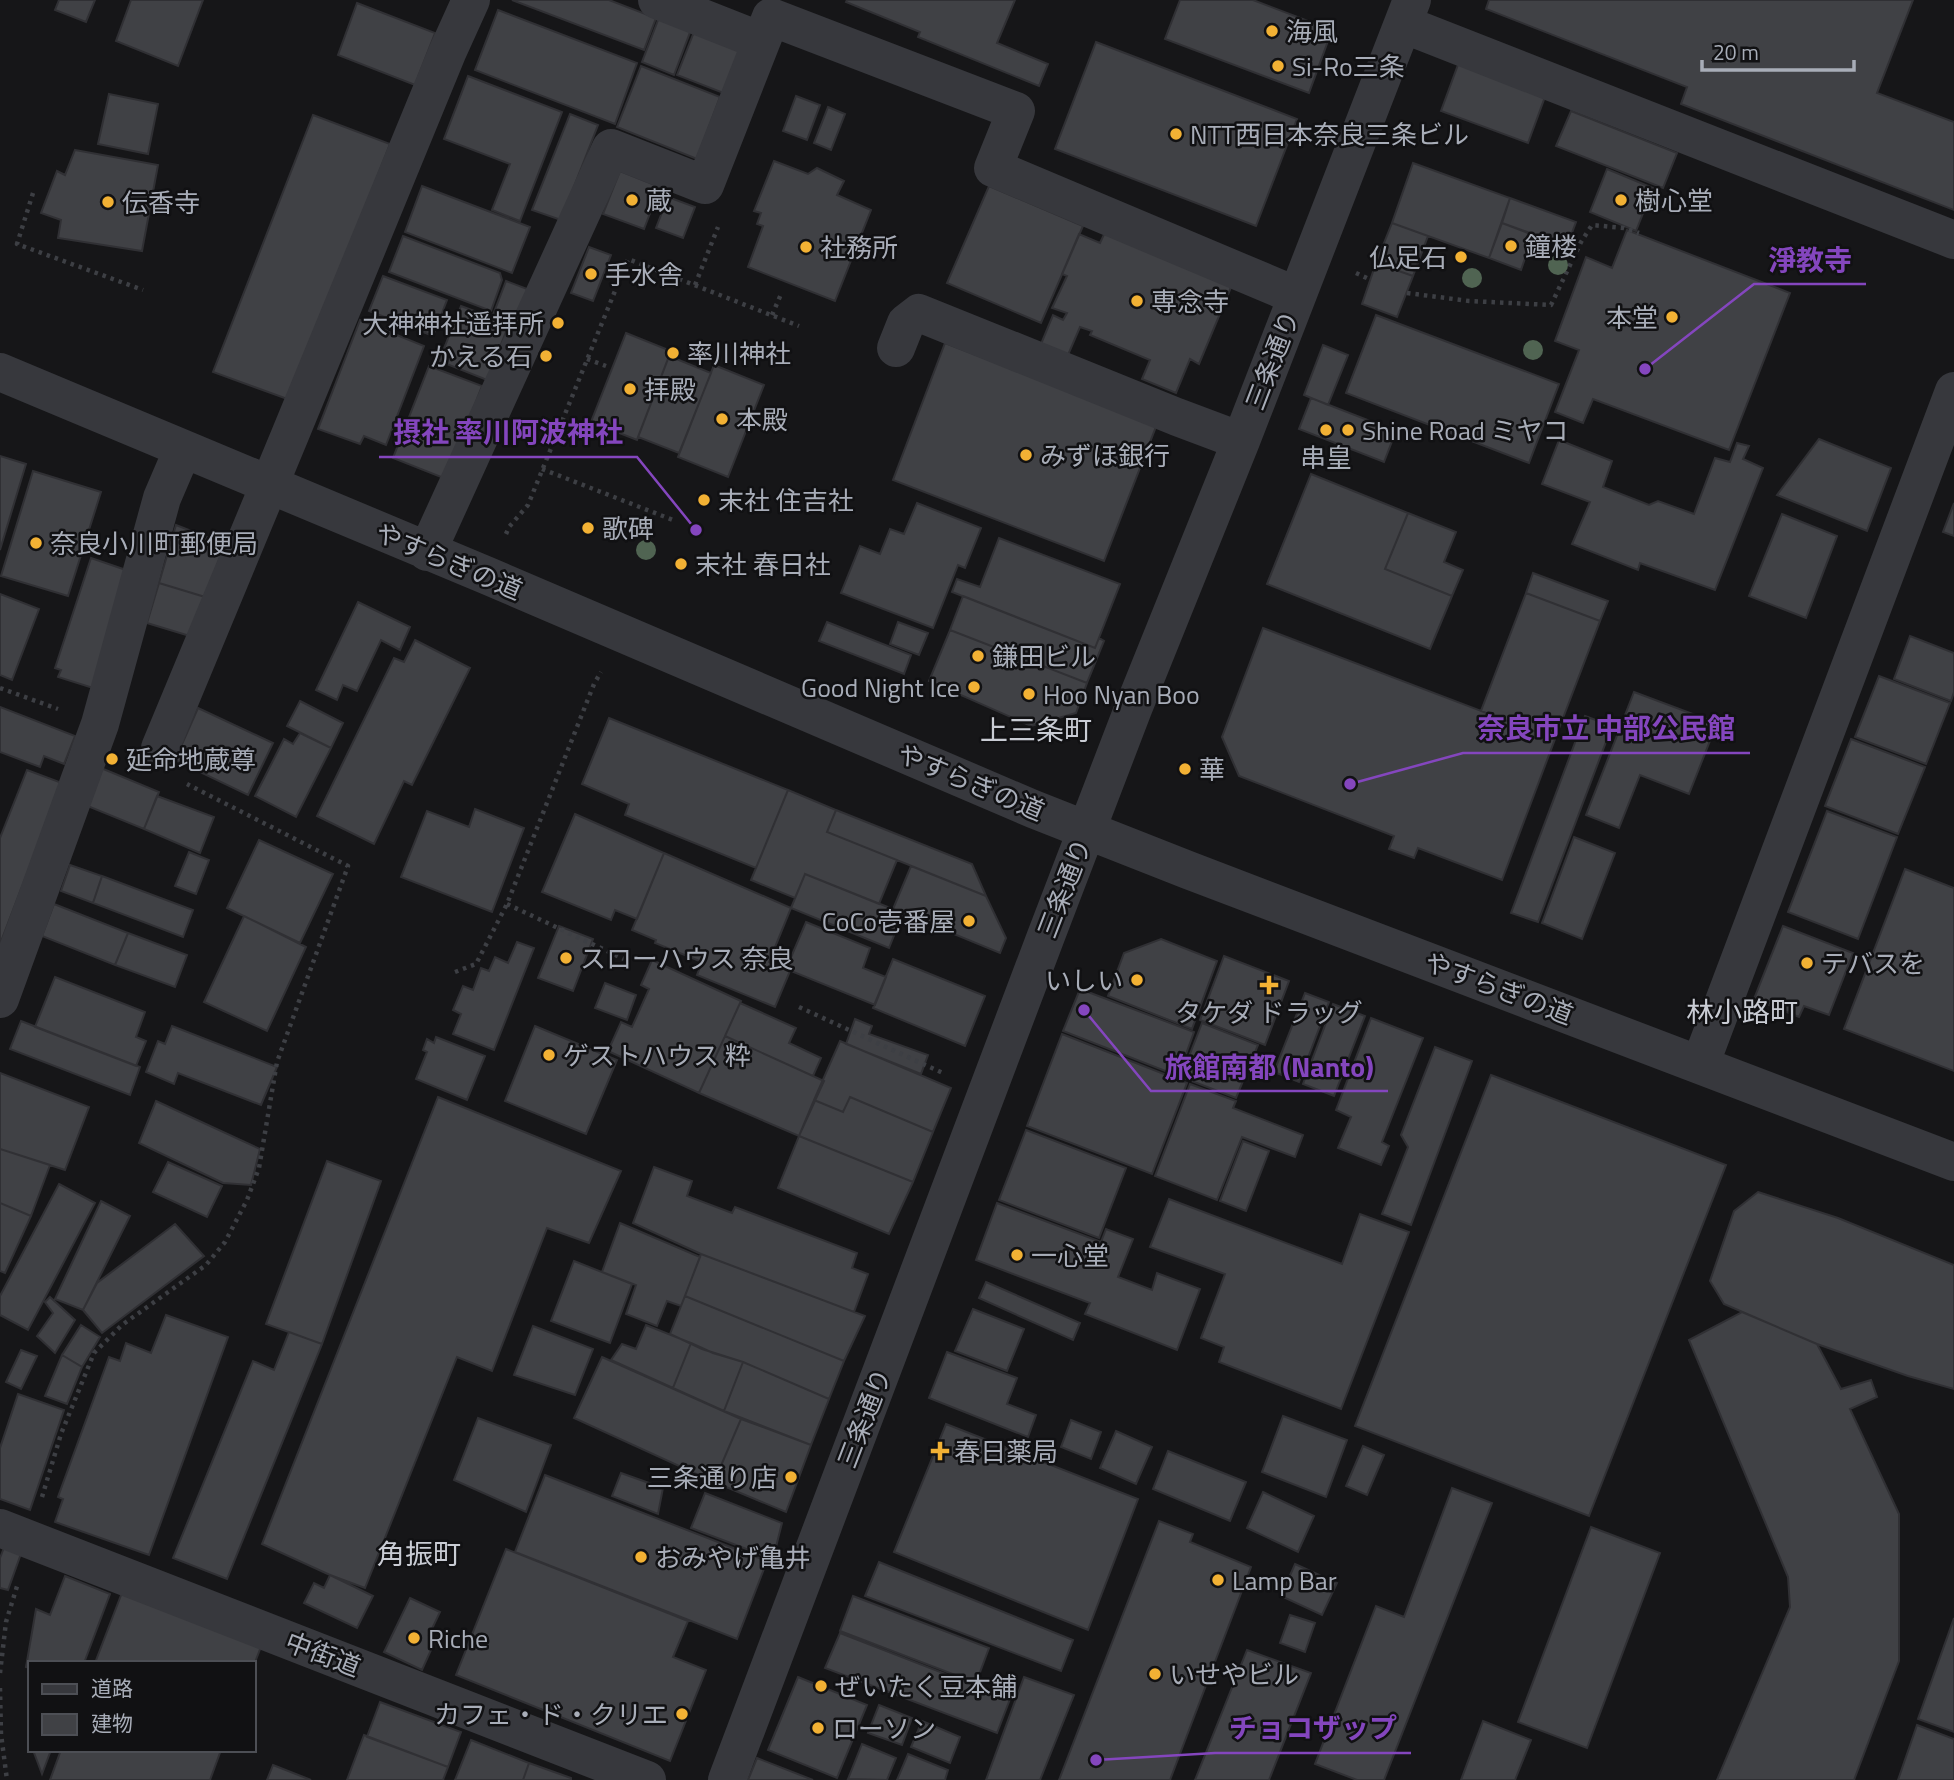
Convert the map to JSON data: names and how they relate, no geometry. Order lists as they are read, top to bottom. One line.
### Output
{"streets":{"street":["三条通り","やすらぎの道","中街道"]},"crossings":[["三条通り","やすらぎの道"]],"districts":["上三条町","林小路町","角振町"],"places":{"other":["海風","Si-Ro三条","NTT西日本奈良三条ビル","蔵","樹心堂","伝香寺","鐘楼","社務所","仏足石","手水舎","専念寺","本堂","大神神社遥拝所","率川神社","かえる石","淨教寺","拝殿","本殿","串皇","Shine Road ミヤコ","みずほ銀行","末社 住吉社","歌碑","摂社 率川阿波神社","奈良小川町郵便局","末社 春日社","鎌田ビル","Good Night Ice","Hoo Nyan Boo","延命地蔵尊","華","奈良市立 中部公民館","CoCo壱番屋","スローハウス 奈良","テバスを","いしい","旅館南都 (Nanto)","ゲストハウス 粋","一心堂","三条通り店","おみやげ亀井","Lamp Bar","Riche","いせやビル","ぜいたく豆本舗","カフェ・ド・クリエ","ローソン","チョコザップ"],"health":["タケダ ドラッグ","春日薬局"]},"legend":["道路","建物"],"scale_bar":"20 m"}
